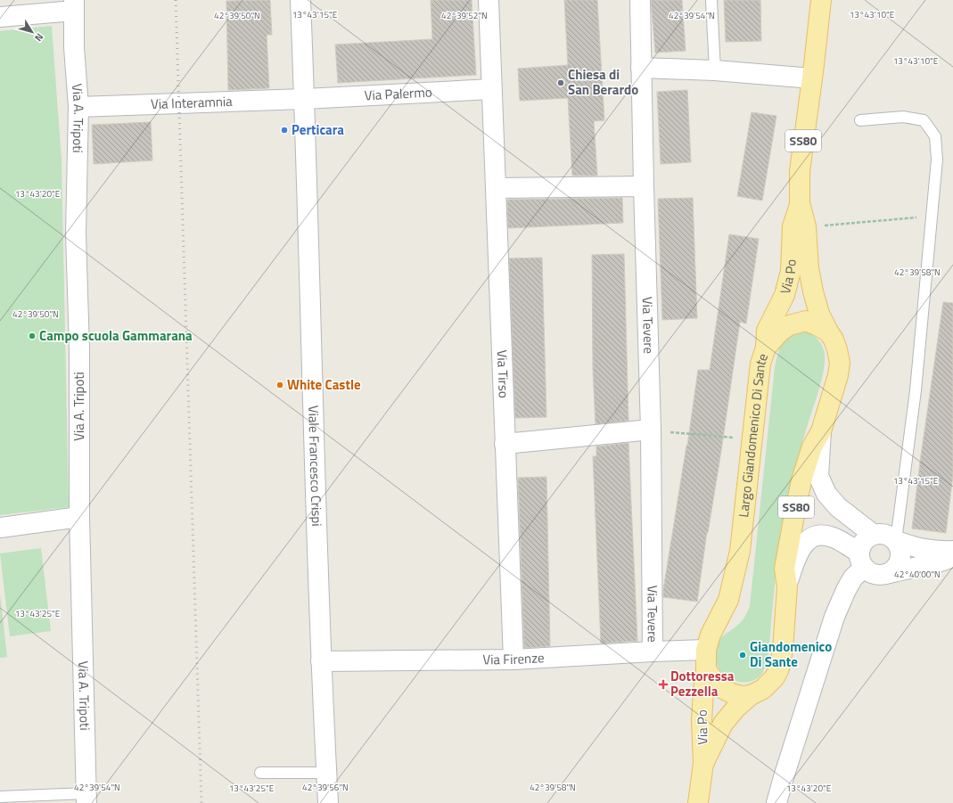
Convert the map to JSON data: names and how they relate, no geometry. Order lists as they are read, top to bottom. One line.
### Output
{"streets":{"main road":["SS80","Via Po","Largo Giandomenico Di Sante"],"street":["Via Palermo","Via Interamnia","Via A. Tripoti","Via Tevere","Via Tirso","Viale Francesco Crispi","Via Firenze"]},"crossings":[["Via Palermo","Via Interamnia"],["Via Palermo","Via Tirso"],["Via Palermo","Viale Francesco Crispi"],["Via Interamnia","Via A. Tripoti"],["Via Interamnia","Viale Francesco Crispi"],["SS80","Via Po"],["SS80","Largo Giandomenico Di Sante"],["Via Po","Largo Giandomenico Di Sante"],["Via Tevere","Via Firenze"],["Via Tirso","Via Firenze"],["Largo Giandomenico Di Sante","Via Firenze"],["Viale Francesco Crispi","Via Firenze"]],"places":{"other":["Chiesa di San Berardo","Perticara","Campo scuola Gammarana","White Castle","Giandomenico Di Sante"],"health":["Dottoressa Pezzella"]},"north":"bottom right","coordinates":["13°43'15\"E","13°43'10\"E","42°39'50\"N","42°39'52\"N","42°39'54\"N","13°43'20\"E","42°39'58\"N","42°40'00\"N","13°43'25\"E","42°39'56\"N"]}
